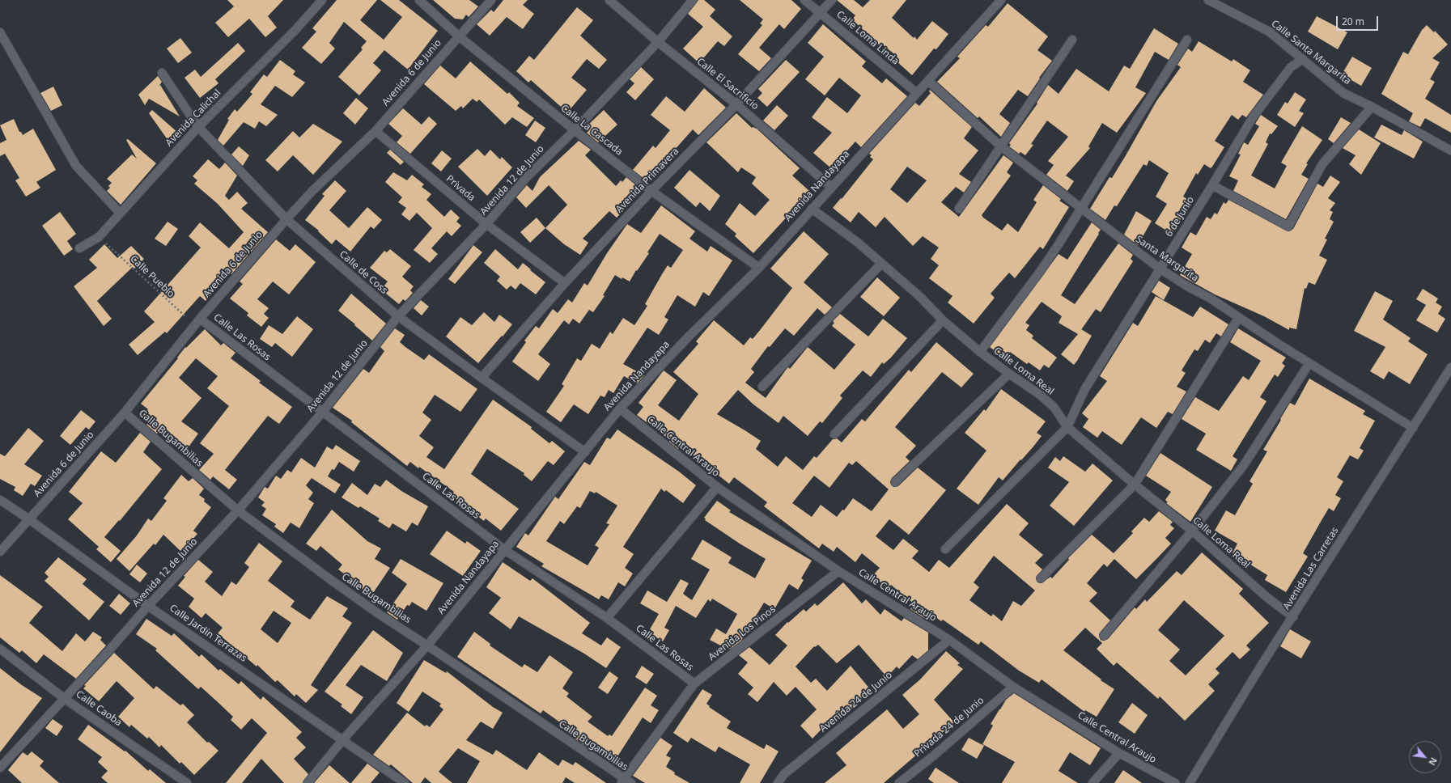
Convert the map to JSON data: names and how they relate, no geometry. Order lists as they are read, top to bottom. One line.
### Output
{"streets":{"street":["Calle Loma Linda","Calle Santa Margarita","Avenida 6 de Junio","Calle El Sacrificio","Avenida Calichal","Calle La Cascada","Avenida 12 de Junio","Avenida Primavera","Avenida Nandayapa","Privada","6 de Junio","Santa Margarita","Calle de Coss","Calle Las Rosas","Calle Loma Real","Calle Bugambilias","Calle Central Araujo","Avenida Las Carretas","Calle Jardín Terrazas","Avenida Los Pinos","Avenida 24 de Junio","Calle Caoba","Privada 24 de Junio"],"path":["Calle Pueblo"]},"crossings":[["Calle Loma Linda","Avenida Primavera"],["Calle Loma Linda","Avenida Nandayapa"],["Calle Santa Margarita","6 de Junio"],["Avenida 6 de Junio","Calle La Cascada"],["Avenida 6 de Junio","Privada"],["Avenida 6 de Junio","Calle de Coss"],["Avenida 6 de Junio","Calle Pueblo"],["Avenida 6 de Junio","Calle Las Rosas"],["Avenida 6 de Junio","Calle Bugambilias"],["Avenida 6 de Junio","Calle Jardín Terrazas"],["Calle El Sacrificio","Avenida 12 de Junio"],["Calle El Sacrificio","Avenida Primavera"],["Calle El Sacrificio","Avenida Nandayapa"],["Avenida Calichal","Calle de Coss"],["Avenida Calichal","Calle Pueblo"],["Calle La Cascada","Avenida 12 de Junio"],["Calle La Cascada","Avenida Primavera"],["Calle La Cascada","Avenida Nandayapa"],["Avenida 12 de Junio","Privada"],["Avenida 12 de Junio","Calle de Coss"],["Avenida 12 de Junio","Calle Las Rosas"],["Avenida 12 de Junio","Calle Bugambilias"],["Avenida 12 de Junio","Calle Jardín Terrazas"],["Avenida 12 de Junio","Calle Caoba"],["Avenida Primavera","Privada"],["Avenida Primavera","Calle de Coss"],["Avenida Nandayapa","Santa Margarita"],["Avenida Nandayapa","Calle de Coss"],["Avenida Nandayapa","Calle Las Rosas"],["Avenida Nandayapa","Calle Loma Real"],["Avenida Nandayapa","Calle Bugambilias"],["Avenida Nandayapa","Calle Central Araujo"],["Avenida Nandayapa","Calle Jardín Terrazas"],["6 de Junio","Santa Margarita"],["6 de Junio","Calle Loma Real"],["Santa Margarita","Avenida Las Carretas"],["Calle Pueblo","Calle Las Rosas"],["Calle Las Rosas","Avenida Los Pinos"],["Calle Loma Real","Avenida Las Carretas"],["Calle Bugambilias","Avenida Los Pinos"],["Calle Central Araujo","Avenida Los Pinos"],["Calle Central Araujo","Avenida 24 de Junio"],["Calle Central Araujo","Privada 24 de Junio"]],"scale_bar":"20 m","north":"bottom right"}
